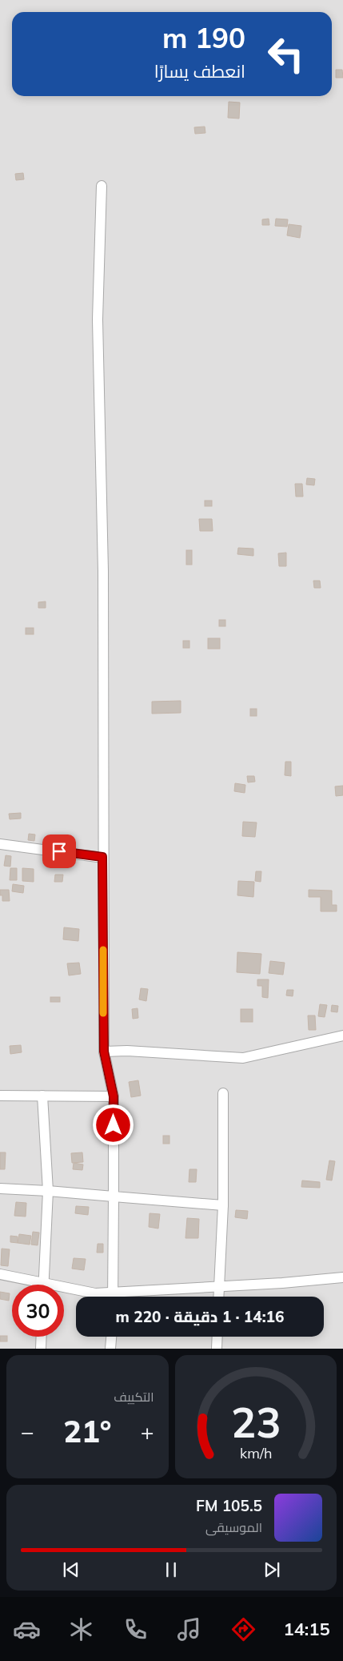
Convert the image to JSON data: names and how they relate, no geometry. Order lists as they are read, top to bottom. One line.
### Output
{"page":{"turn":["190 m","انعطف يسارًا"],"limit":"30","trip":"14:16 · 1 دقيقة · 220 m","tile":"التكييف","heat":["−","21°","+"],"song":["105.5 FM","الموسيقى"],"tabs":"14:15","gauge":["23","km/h"]}}
